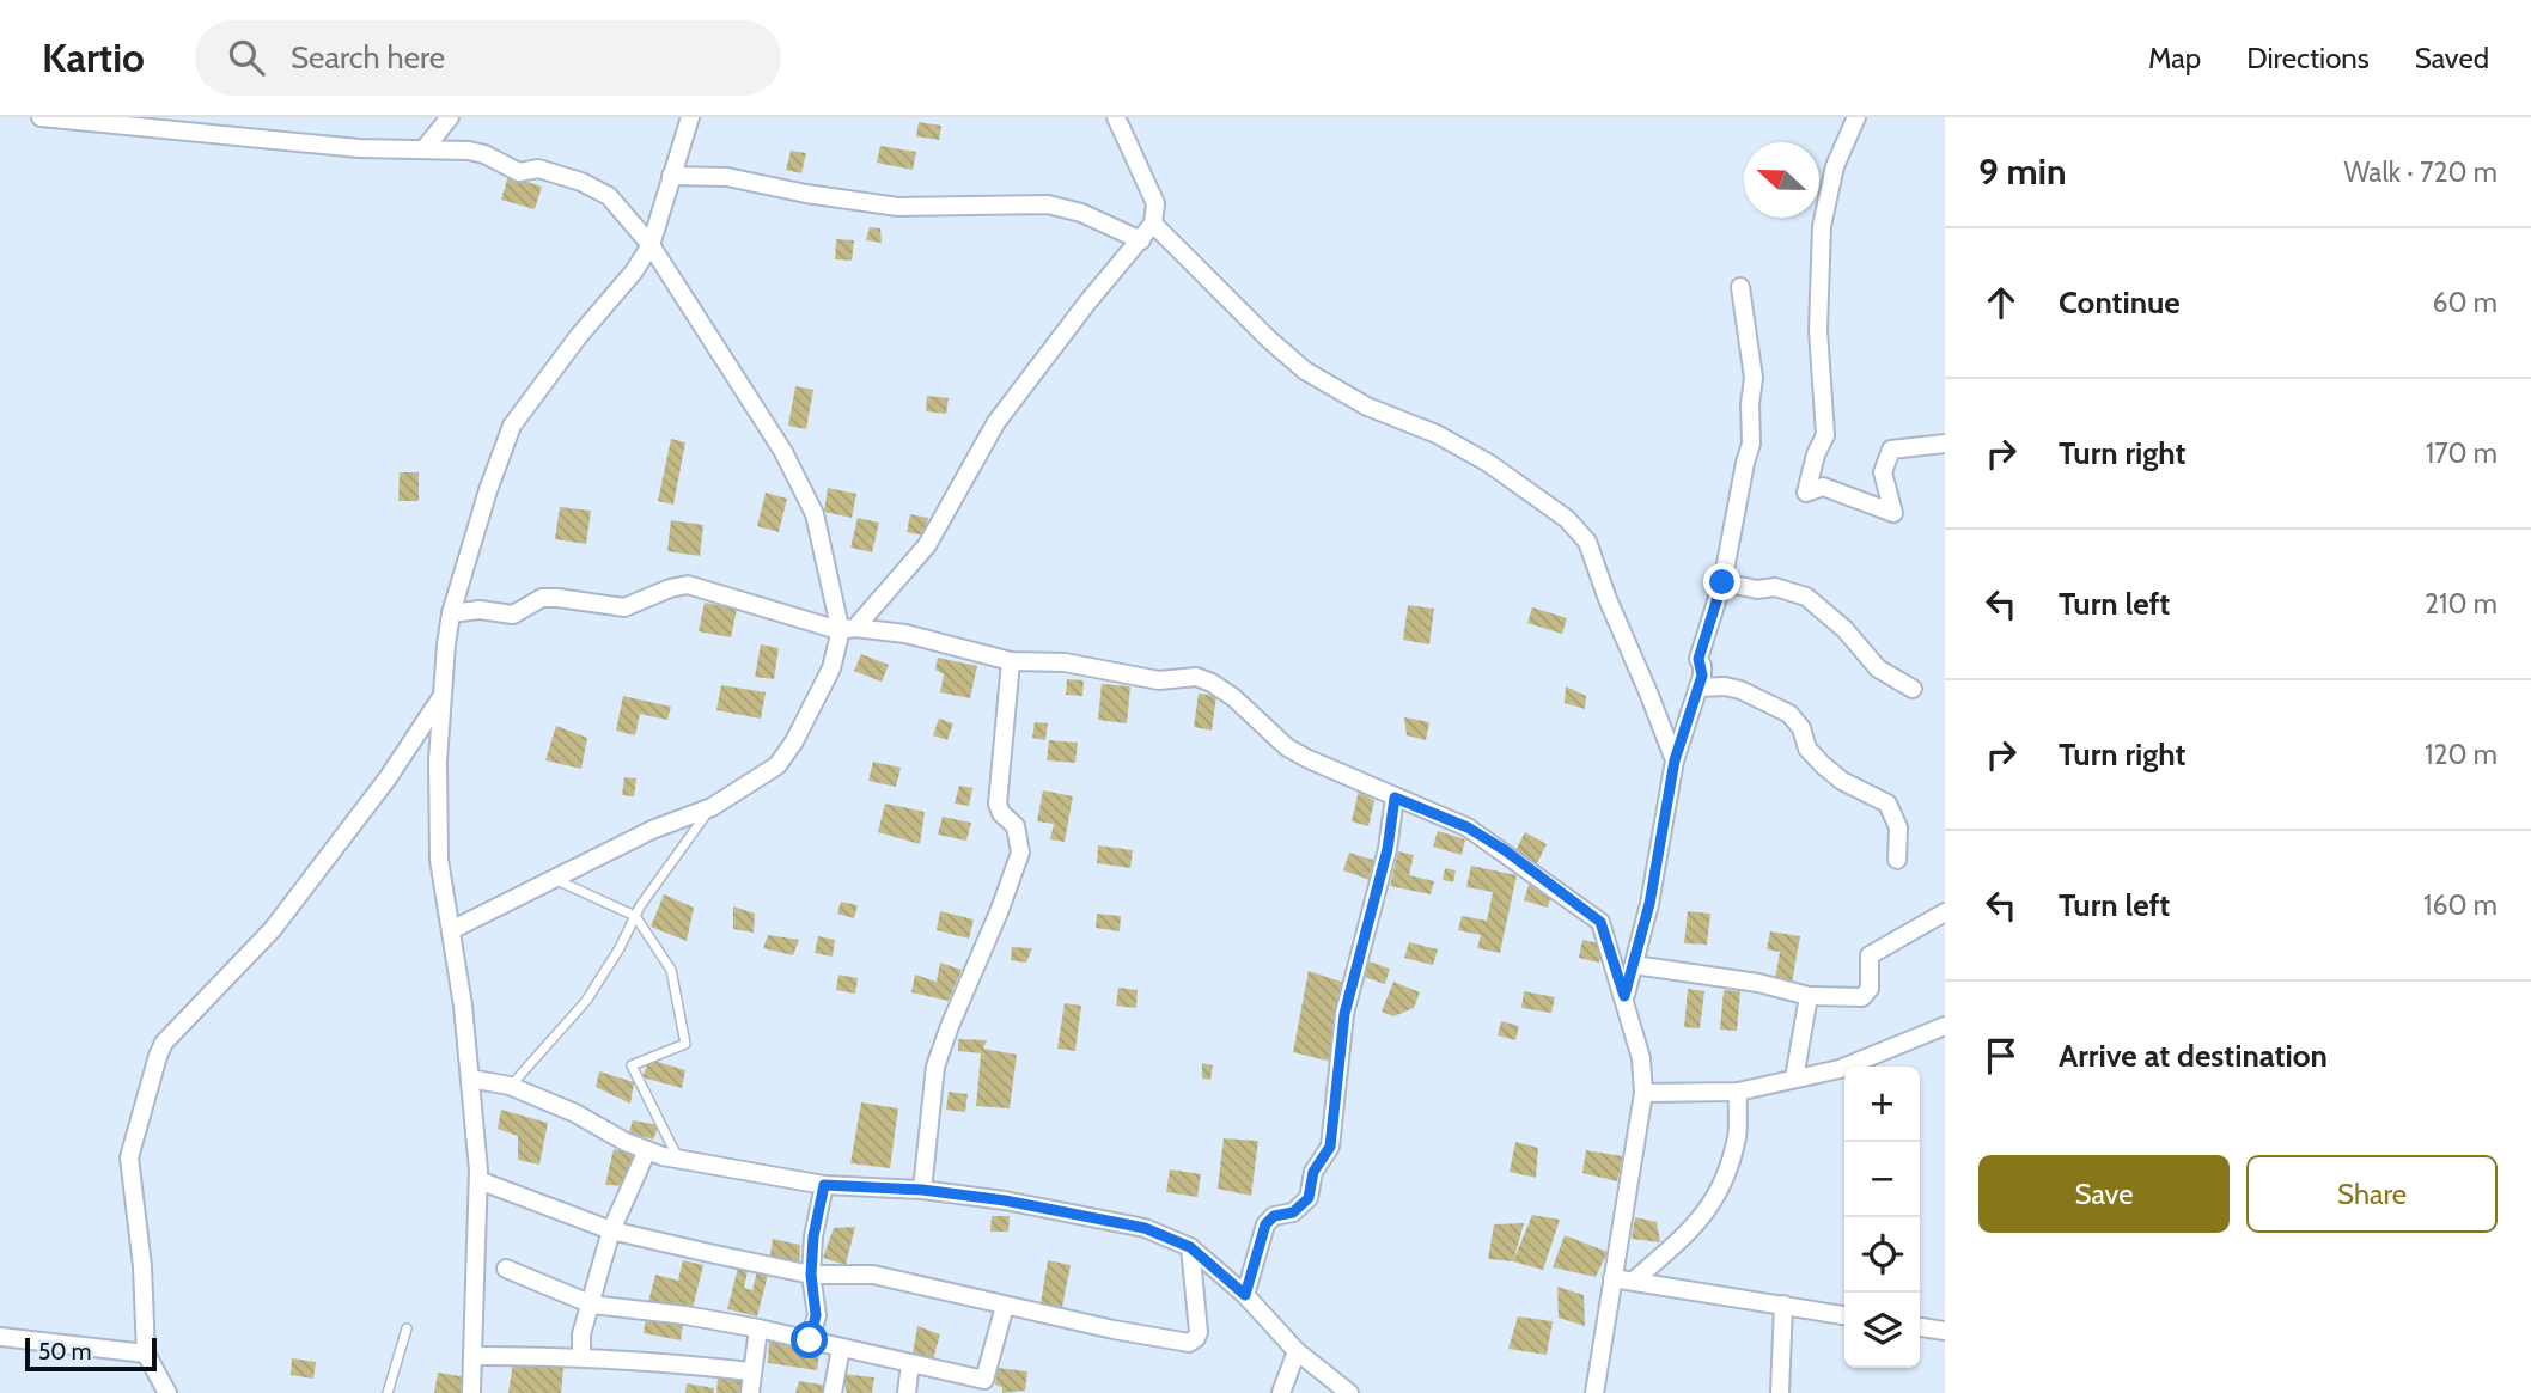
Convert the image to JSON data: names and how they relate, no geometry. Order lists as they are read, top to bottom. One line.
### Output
{"scale_bar":"50 m","north":"left","page":{"header":"Kartio","search":"Search here","nav":["Map","Directions","Saved"],"heading":["9 min","Walk · 720 m"],"list":[["Continue","60 m"],["Turn right","170 m"],["Turn left","210 m"],["Turn right","120 m"],["Turn left","160 m"],"Arrive at destination"],"map_buttons":["+","−"],"buttons":["Save","Share"],"scale":"50 m"}}
